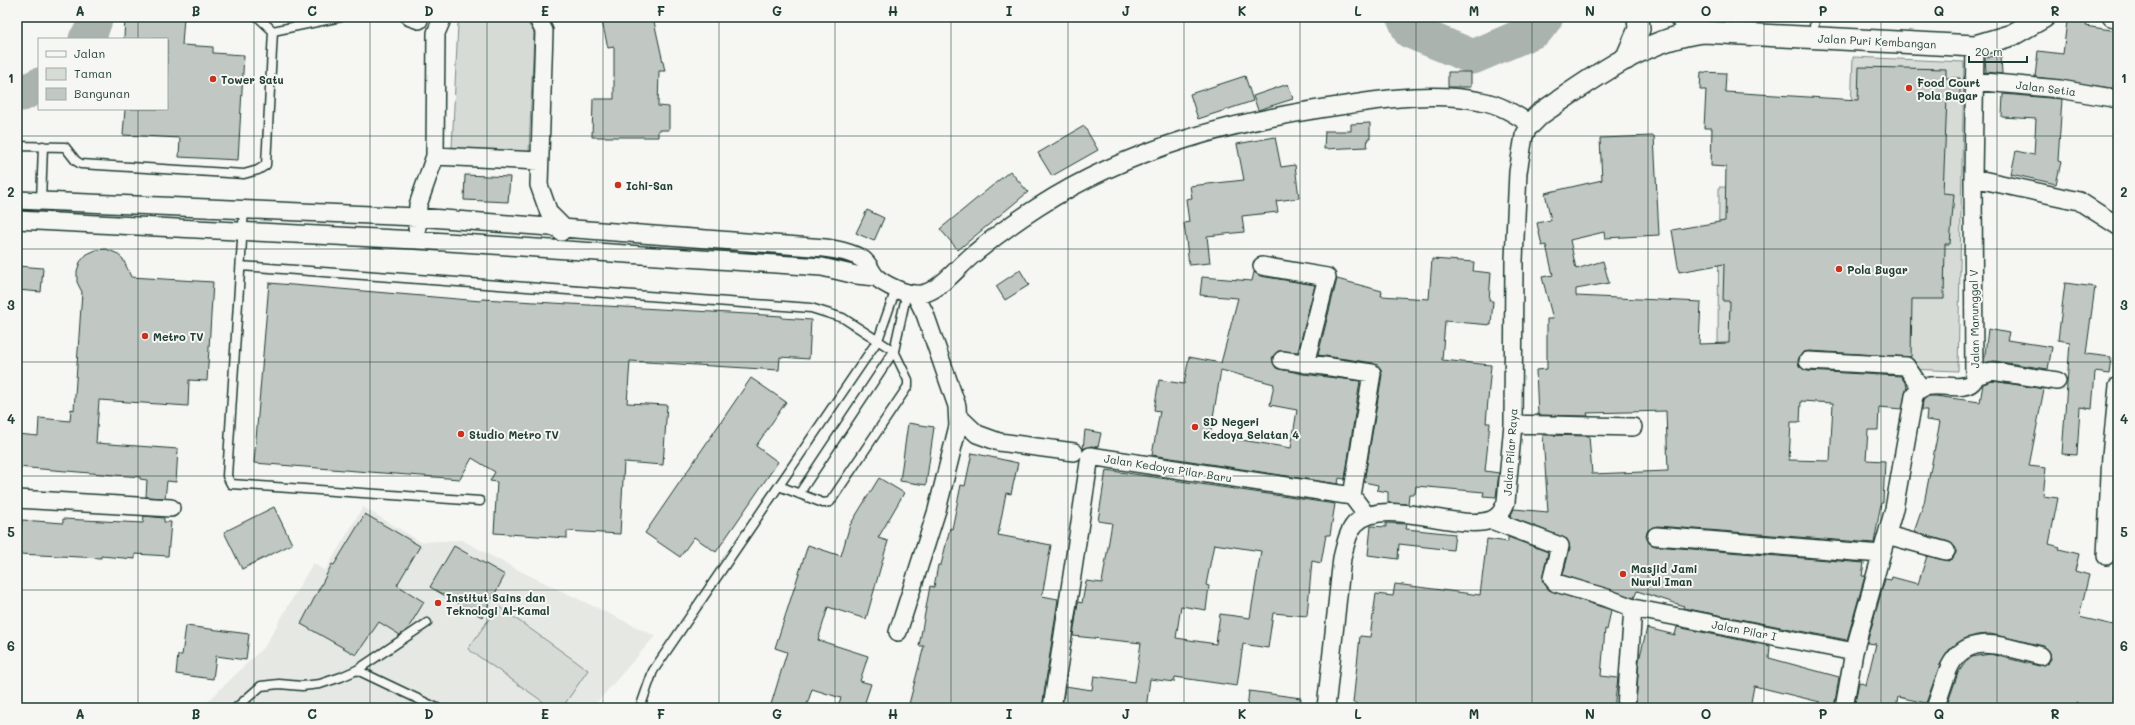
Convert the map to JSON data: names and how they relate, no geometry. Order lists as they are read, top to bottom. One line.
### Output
{"streets":{"street":["Jalan Puri Kembangan","Jalan Setia","Jalan Manunggal V","Jalan Pilar Raya","Jalan Kedoya Pilar Baru","Jalan Pilar I"]},"crossings":[["Jalan Puri Kembangan","Jalan Manunggal V"],["Jalan Puri Kembangan","Jalan Pilar Raya"],["Jalan Setia","Jalan Manunggal V"],["Jalan Pilar Raya","Jalan Pilar I"]],"places":["Tower Satu","Food Court Pola Bugar","Ichi-San","Pola Bugar","Metro TV","SD Negeri Kedoya Selatan 4","Studio Metro TV","Masjid Jami Nurul Iman","Institut Sains dan Teknologi Al-Kamal"],"legend":["Jalan","Taman","Bangunan"],"scale_bar":"20 m","grid":{"columns":["A","B","C","D","E","F","G","H","I","J","K","L","M","N","O","P","Q","R"],"rows":["1","2","3","4","5","6"]}}
